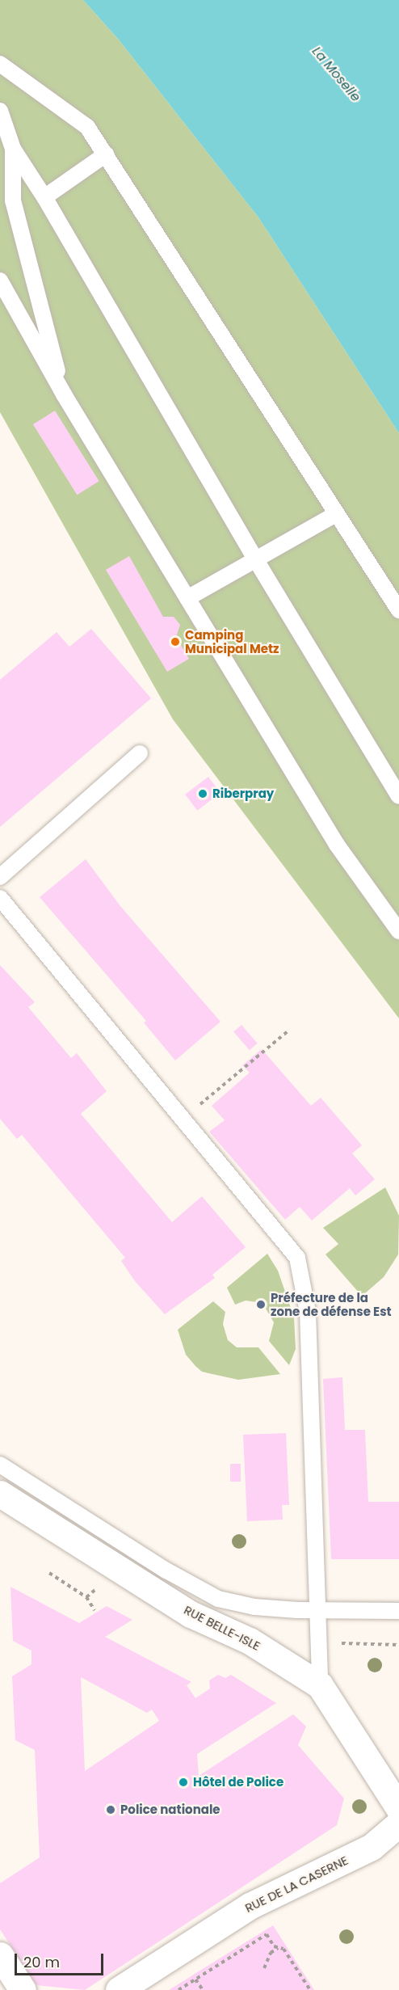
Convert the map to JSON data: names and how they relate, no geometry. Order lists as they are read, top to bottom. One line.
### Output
{"streets":{"street":["RUE BELLE-ISLE","RUE DE LA CASERNE"]},"water":["La Moselle"],"places":["Camping Municipal Metz","Riberpray","Préfecture de la zone de défense Est","Hôtel de Police","Police nationale"],"scale_bar":"20 m"}
